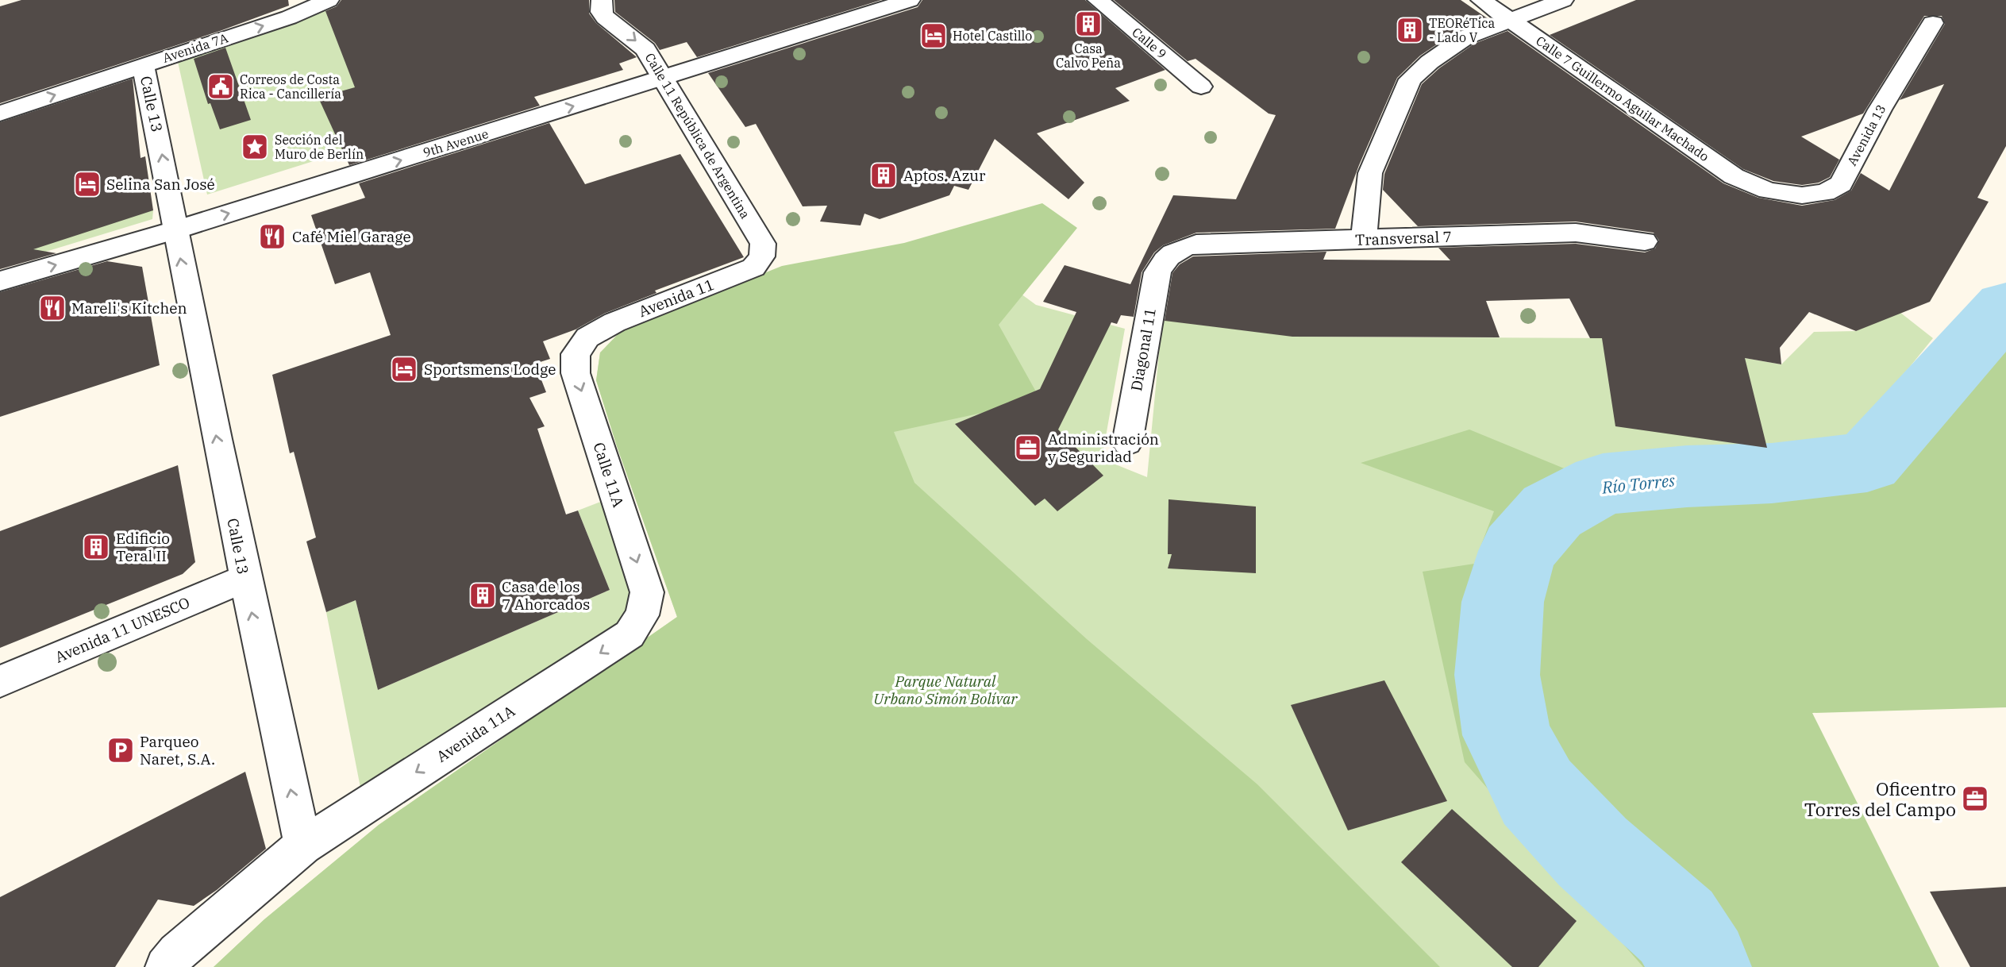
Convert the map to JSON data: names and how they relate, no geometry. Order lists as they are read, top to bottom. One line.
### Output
{"streets":{"street":["Calle 9","Avenida 7A","Calle 7 Guillermo Aguilar Machado","Calle 13","Avenida 13","Calle 11 República de Argentina","9th Avenue","Transversal 7","Avenida 11","Diagonal 11","Calle 11A","Avenida 11 UNESCO","Avenida 11A"]},"crossings":[["Avenida 7A","Calle 13"],["Calle 7 Guillermo Aguilar Machado","Avenida 13"],["Calle 13","9th Avenue"],["Calle 13","Avenida 11 UNESCO"],["Calle 13","Avenida 11A"],["Calle 11 República de Argentina","9th Avenue"],["Calle 11 República de Argentina","Avenida 11"],["Transversal 7","Diagonal 11"],["Avenida 11","Calle 11A"],["Calle 11A","Avenida 11A"]],"one_way":["Avenida 7A","Calle 13","9th Avenue","Calle 11A","Avenida 11A"],"water":["Río Torres"],"parks":["Parque Natural Urbano Simón Bolívar"],"places":{"building":["Casa Calvo Peña","TEORéTica - Lado V","Aptos. Azur","Edificio Teral II","Casa de los 7 Ahorcados"],"hotel":["Hotel Castillo","Selina San José","Sportsmens Lodge"],"public building":["Correos de Costa Rica - Cancillería"],"place":["Sección del Muro de Berlín"],"restaurant":["Café Miel Garage","Mareli's Kitchen"],"office":["Administración y Seguridad","Oficentro Torres del Campo"],"parking":["Parqueo Naret, S.A."]}}
